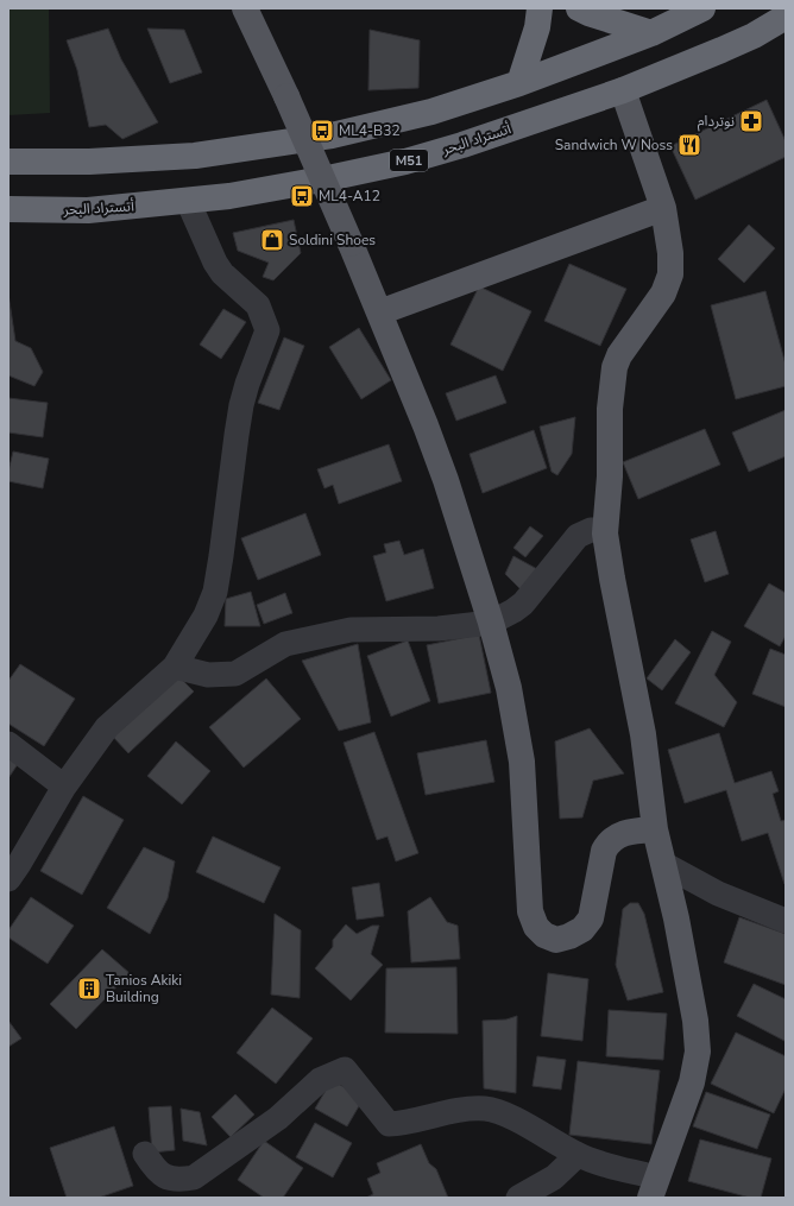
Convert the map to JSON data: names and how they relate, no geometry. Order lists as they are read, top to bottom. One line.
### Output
{"streets":{"highway":["أتستراد البحر","M51"]},"places":{"pharmacy":["نوتردام"],"bus stop":["ML4-B32","ML4-A12"],"restaurant":["Sandwich W Noss"],"shop":["Soldini Shoes"],"building":["Tanios Akiki Building"]}}
